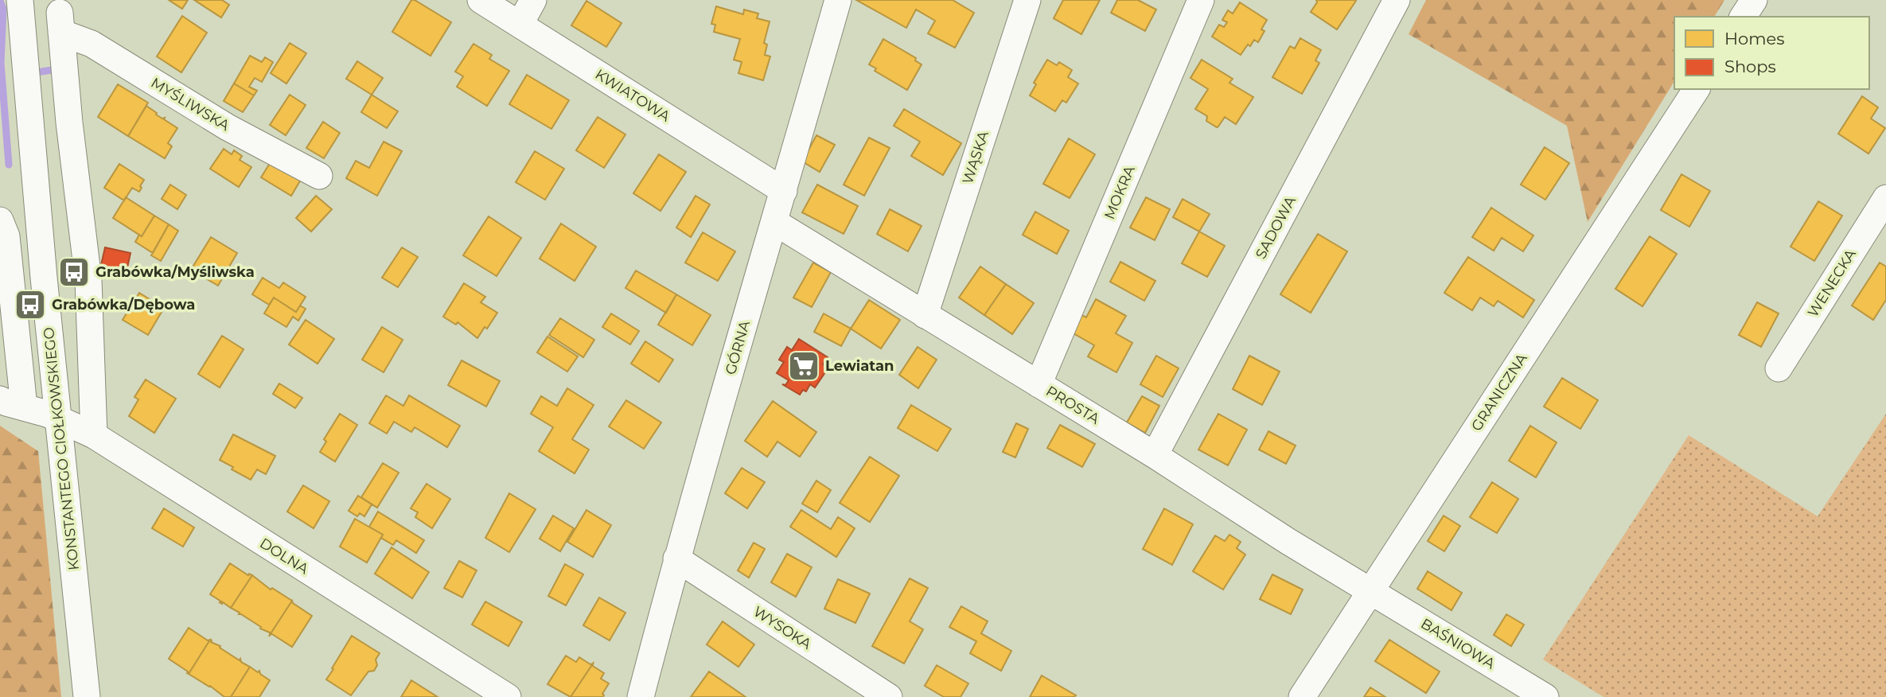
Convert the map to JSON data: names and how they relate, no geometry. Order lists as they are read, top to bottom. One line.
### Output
{"streets":{"street":["KWIATOWA","MYŚLIWSKA","WĄSKA","MOKRA","SADOWA","WENECKA","GÓRNA","GRANICZNA","PROSTA","KONSTANTEGO CIOŁKOWSKIEGO","DOLNA","WYSOKA","BAŚNIOWA"]},"crossings":[["KWIATOWA","GÓRNA"],["MYŚLIWSKA","DOLNA"],["WĄSKA","PROSTA"],["MOKRA","PROSTA"],["SADOWA","PROSTA"],["GÓRNA","PROSTA"],["GÓRNA","WYSOKA"],["GRANICZNA","PROSTA"],["GRANICZNA","BAŚNIOWA"],["PROSTA","BAŚNIOWA"],["KONSTANTEGO CIOŁKOWSKIEGO","DOLNA"]],"places":{"bus stop":["Grabówka/Myśliwska","Grabówka/Dębowa"],"supermarket":["Lewiatan"]},"legend":["Homes","Shops"]}
